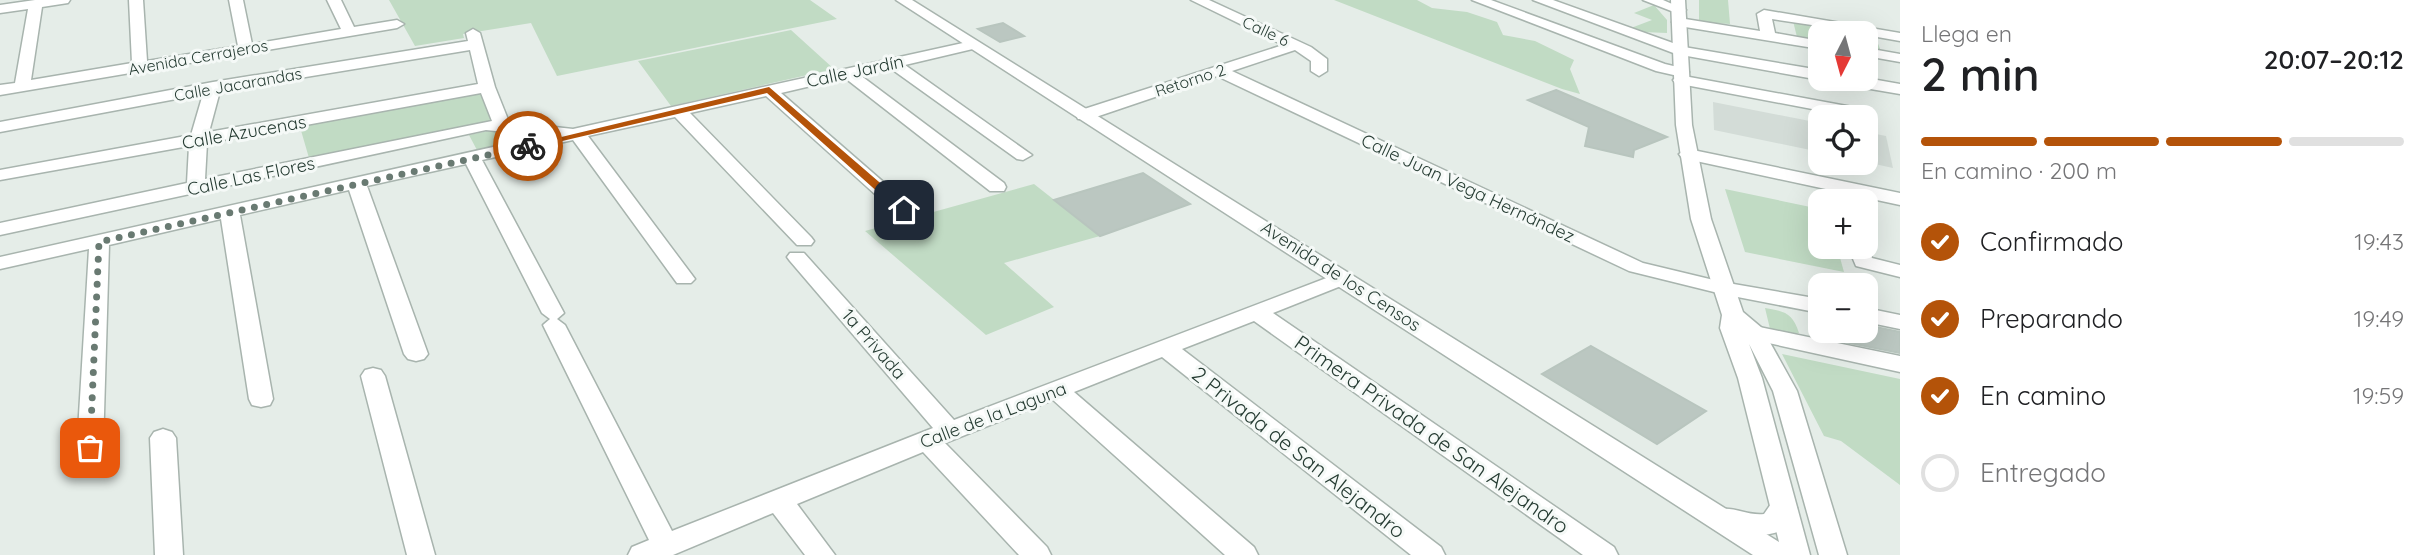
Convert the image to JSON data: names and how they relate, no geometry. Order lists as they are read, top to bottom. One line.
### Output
{"streets":{"street":["Calle 6","Avenida Cerrajeros","Calle Jardín","Retorno 2","Calle Jacarandas","Calle Azucenas","Calle Las Flores","Calle Juan Vega Hernández","Avenida de los Censos","1a Privada","Calle de la Laguna","Primera Privada de San Alejandro","2 Privada de San Alejandro"]},"crossings":[["Calle 6","Retorno 2"],["Calle Jardín","Calle Las Flores"],["Calle Jardín","Avenida de los Censos"],["Calle Jardín","1a Privada"],["Retorno 2","Calle Juan Vega Hernández"],["Retorno 2","Avenida de los Censos"],["Calle Jacarandas","Calle Azucenas"],["Avenida de los Censos","Calle de la Laguna"],["1a Privada","Calle de la Laguna"],["Calle de la Laguna","Primera Privada de San Alejandro"],["Calle de la Laguna","2 Privada de San Alejandro"]],"north":"bottom","page":{"heading":["2 min","Llega en","20:07–20:12"],"map_buttons":["+","−"],"bar":"En camino · 200 m","list":[["Confirmado","19:43"],["Preparando","19:49"],["En camino","19:59"],"Entregado"]}}
